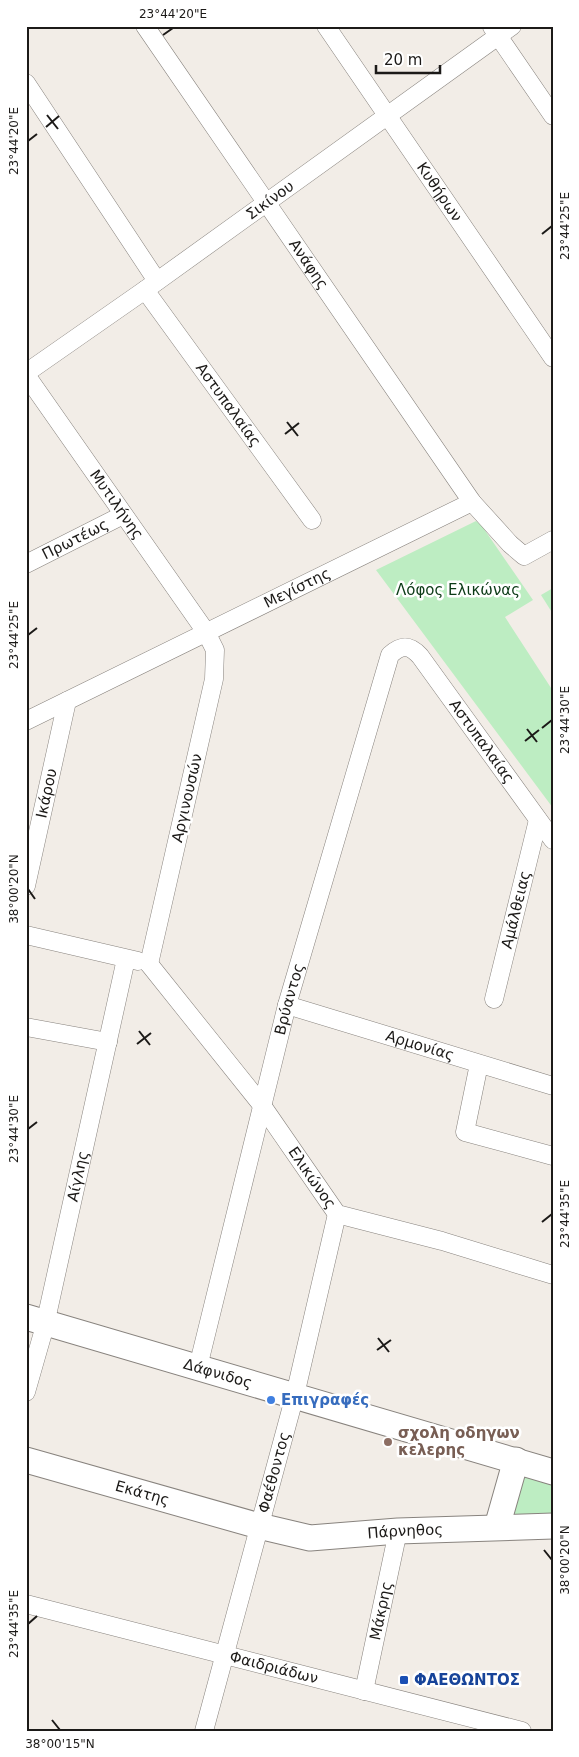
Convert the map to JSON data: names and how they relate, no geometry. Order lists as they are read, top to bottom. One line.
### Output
{"streets":{"street":["Κυθήρων","Σικίνου","Ανάφης","Αστυπαλαίας","Μυτιλήνης","Πρωτέως","Μεγίστης","Ικάρου","Αργινουσών","Αμάλθειας","Βρύαντος","Αρμονίας","Αίγλης","Ελικώνος","Δάφνιδος","Φαέθοντος","Εκάτης","Πάρνηθος","Μάκρης","Φαιδριάδων"]},"crossings":[["Κυθήρων","Σικίνου"],["Σικίνου","Ανάφης"],["Σικίνου","Αστυπαλαίας"],["Σικίνου","Μυτιλήνης"],["Ανάφης","Μεγίστης"],["Αστυπαλαίας","Αμάλθειας"],["Αστυπαλαίας","Βρύαντος"],["Μυτιλήνης","Πρωτέως"],["Μυτιλήνης","Μεγίστης"],["Μυτιλήνης","Αργινουσών"],["Μεγίστης","Ικάρου"],["Μεγίστης","Αργινουσών"],["Αργινουσών","Ελικώνος"],["Βρύαντος","Αρμονίας"],["Βρύαντος","Ελικώνος"],["Βρύαντος","Δάφνιδος"],["Αίγλης","Δάφνιδος"],["Ελικώνος","Φαέθοντος"],["Δάφνιδος","Φαέθοντος"],["Φαέθοντος","Εκάτης"],["Φαέθοντος","Πάρνηθος"],["Φαέθοντος","Φαιδριάδων"],["Εκάτης","Πάρνηθος"],["Πάρνηθος","Μάκρης"],["Μάκρης","Φαιδριάδων"]],"parks":["Λόφος Ελικώνας"],"places":{"other":["Επιγραφές","σχολη οδηγων κελερης"],"transit":["ΦΑΕΘΩΝΤΟΣ"]},"scale_bar":"20 m","coordinates":["23°44'20\"E","23°44'25\"E","23°44'30\"E","38°00'20\"N","23°44'35\"E","38°00'15\"N"]}
